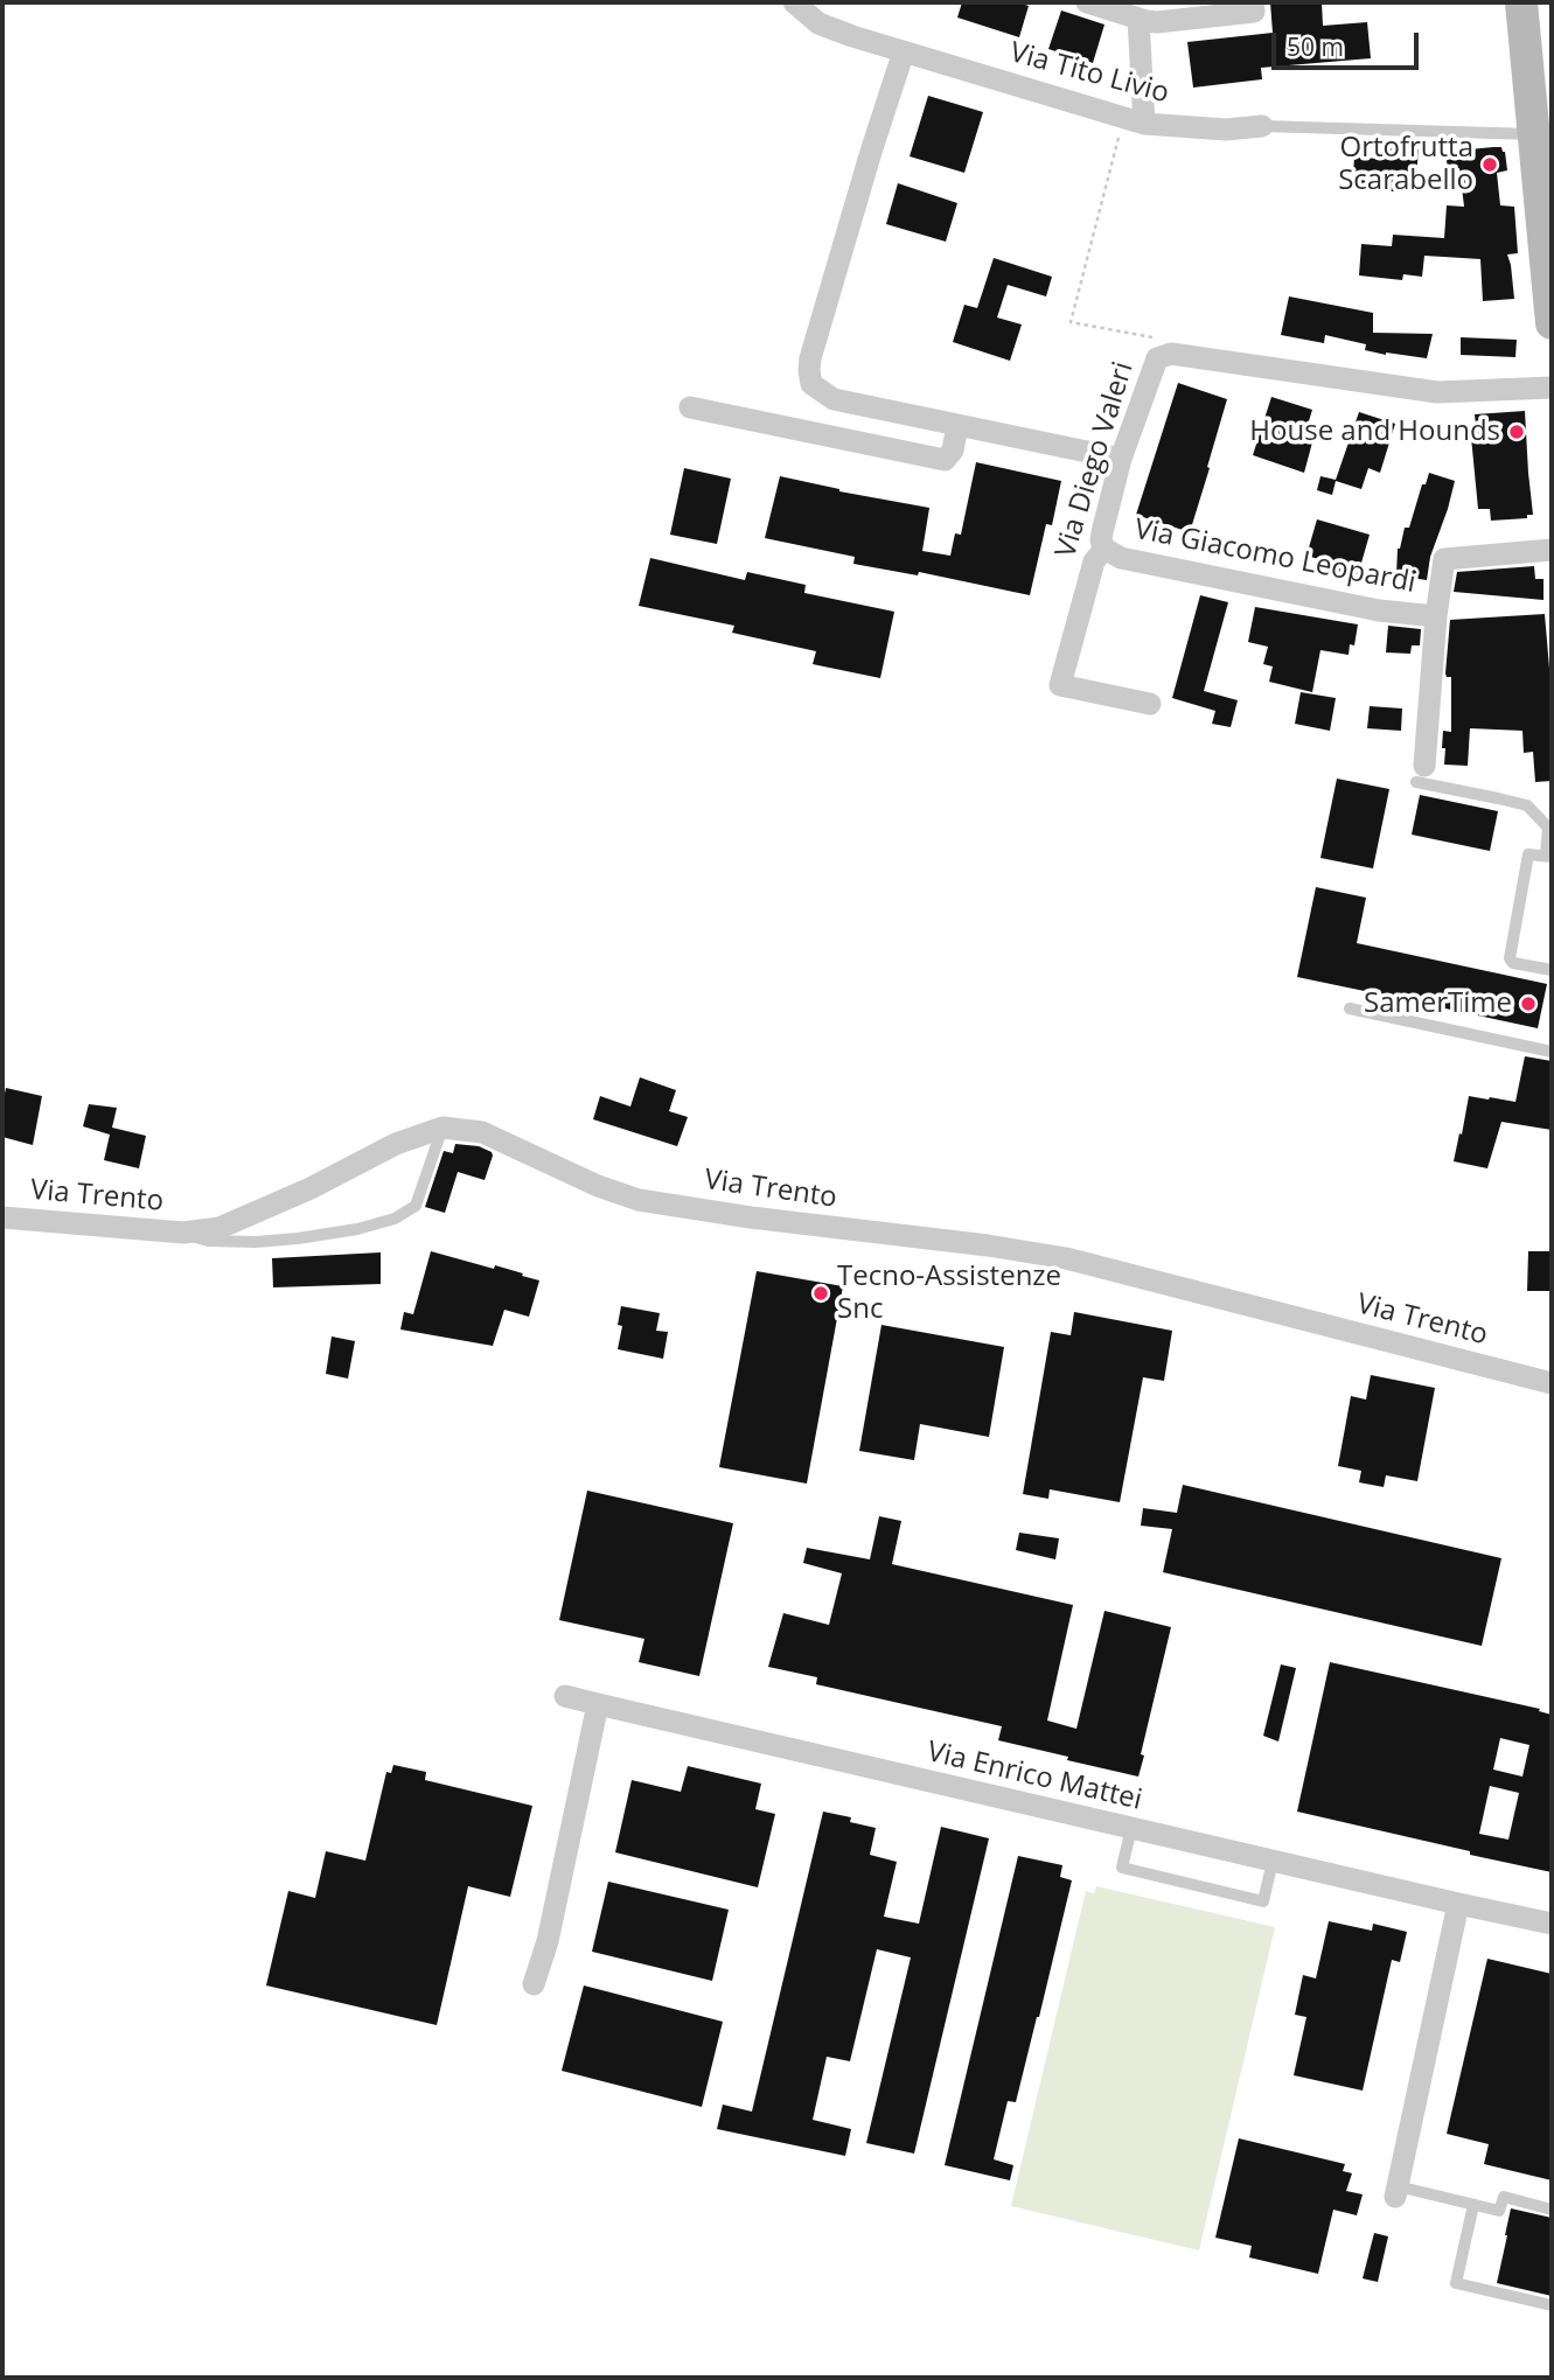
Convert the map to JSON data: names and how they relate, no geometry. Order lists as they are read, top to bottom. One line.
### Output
{"streets":{"street":["Via Tito Livio","Via Diego Valeri","Via Giacomo Leopardi","Via Trento","Via Enrico Mattei"]},"crossings":[["Via Diego Valeri","Via Giacomo Leopardi"]],"places":["Ortofrutta Scarabello","House and Hounds","SamerTime","Tecno-Assistenze Snc"],"scale_bar":"50 m"}
